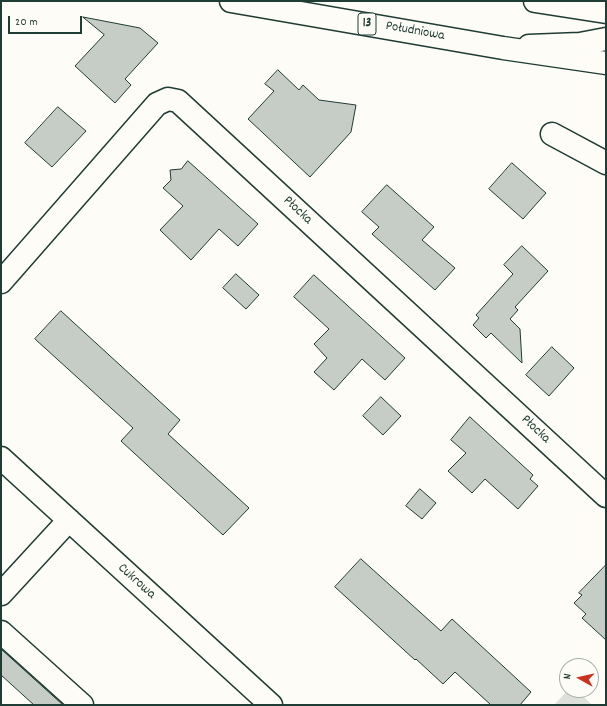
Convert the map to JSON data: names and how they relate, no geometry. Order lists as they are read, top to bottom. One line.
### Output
{"streets":{"street":["13","Południowa","Płocka","Cukrowa"]},"scale_bar":"20 m","north":"left"}
